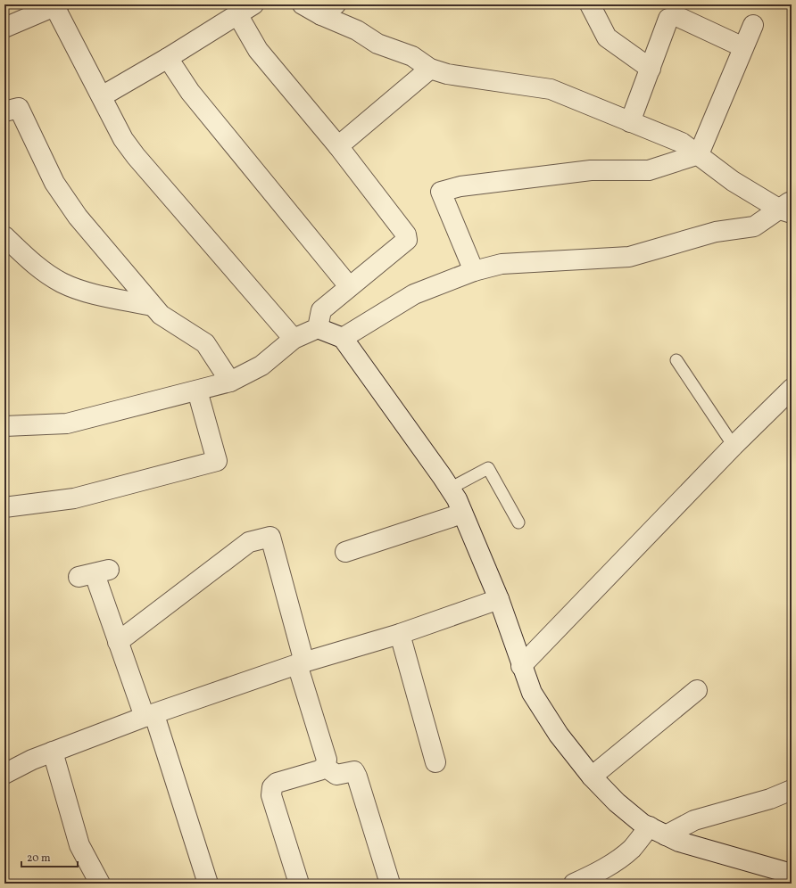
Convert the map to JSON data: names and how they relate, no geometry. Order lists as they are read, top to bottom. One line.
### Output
{"scale_bar":"20 m"}
